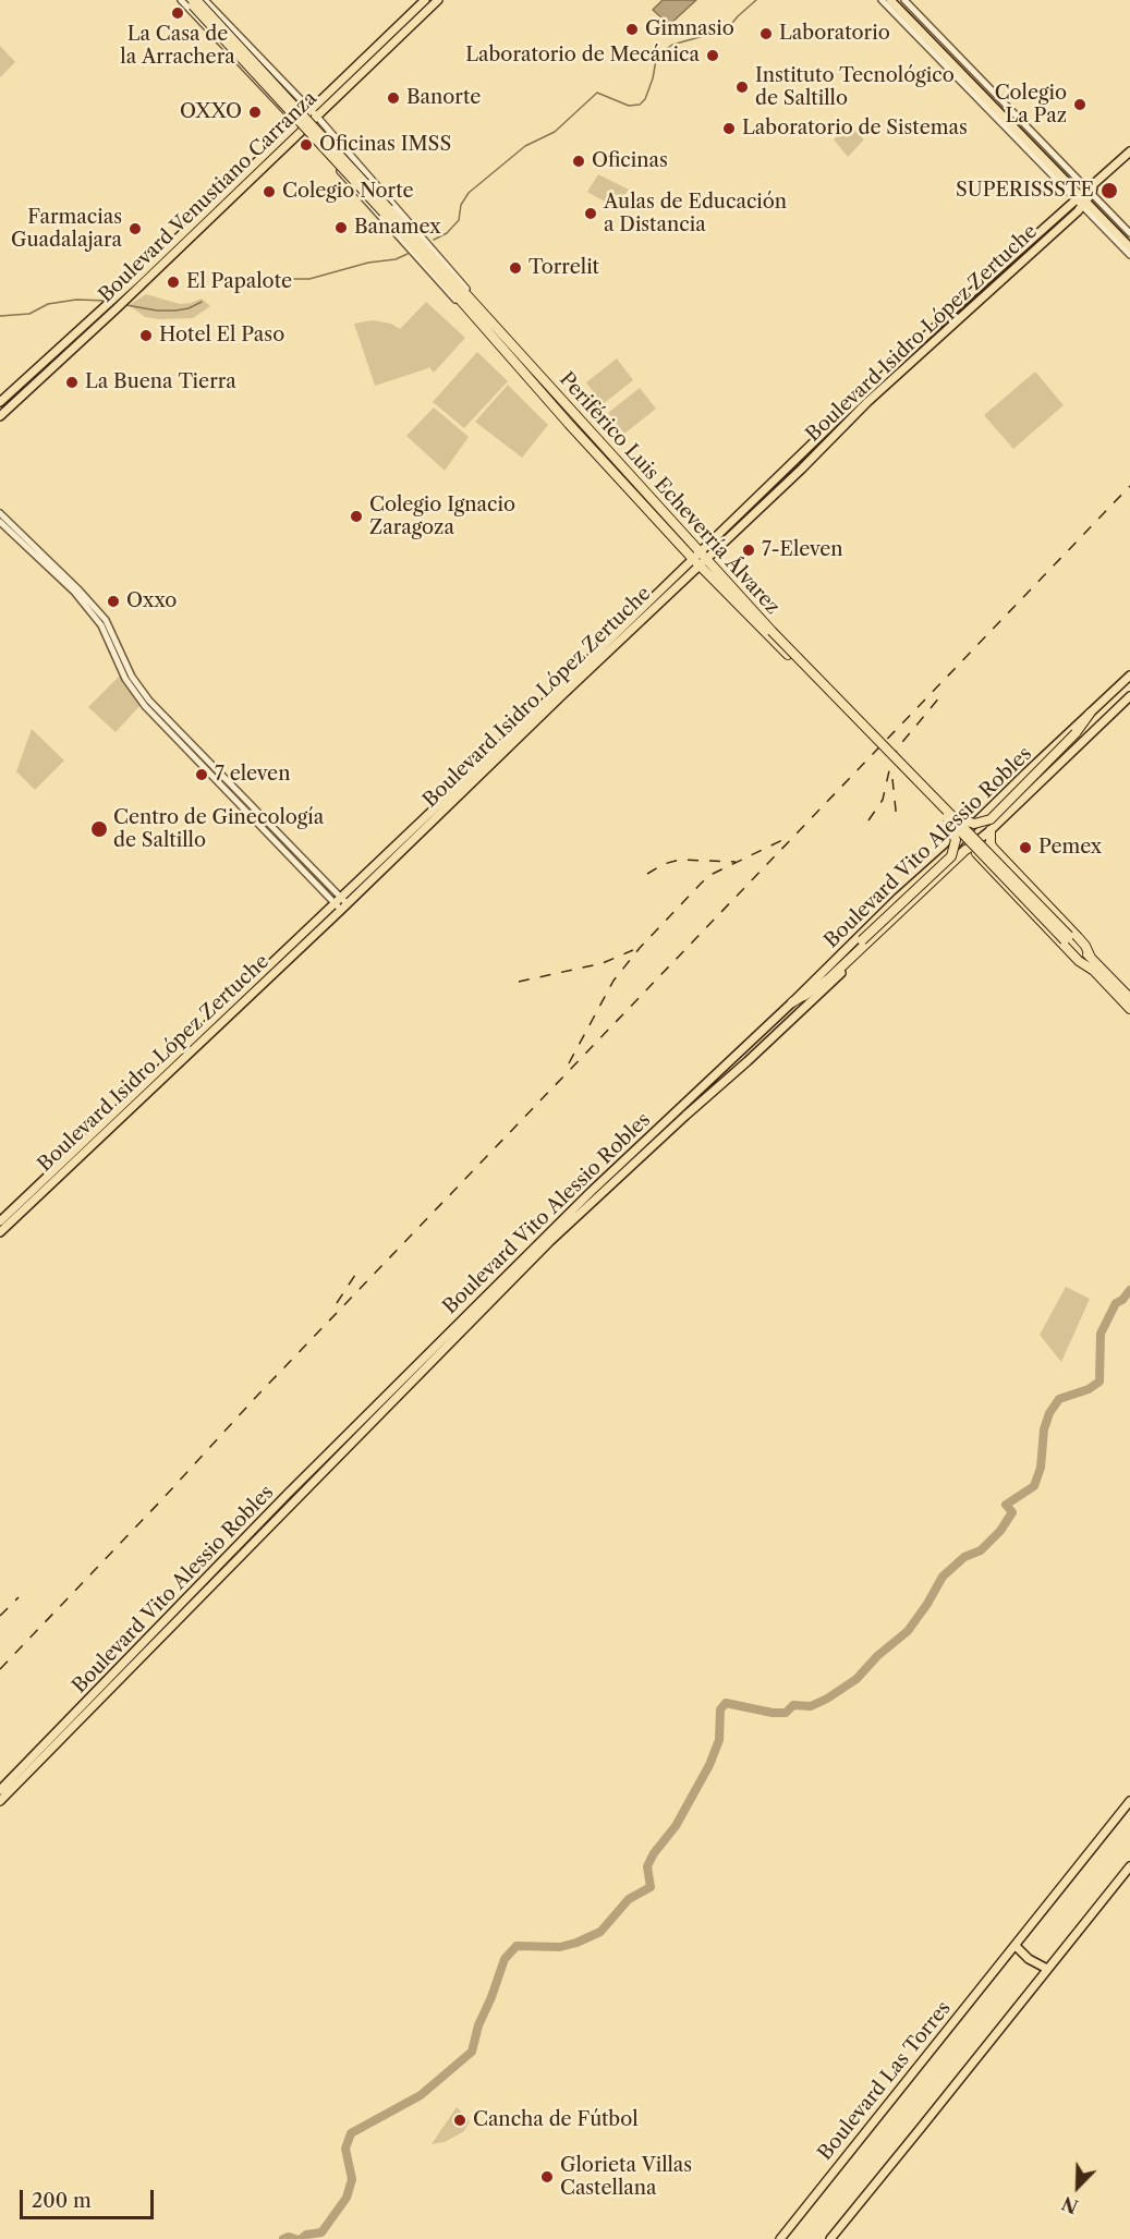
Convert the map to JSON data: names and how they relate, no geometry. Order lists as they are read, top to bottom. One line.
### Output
{"streets":{"highway":["Periférico Luis Echeverría Álvarez"],"main road":["Boulevard Venustiano Carranza","Boulevard Isidro López Zertuche","Boulevard Vito Alessio Robles","Boulevard Las Torres"]},"crossings":[["Boulevard Venustiano Carranza","Periférico Luis Echeverría Álvarez"],["Boulevard Isidro López Zertuche","Periférico Luis Echeverría Álvarez"]],"places":["La Casa de la Arrachera","Gimnasio","Laboratorio","Laboratorio de Mecánica","Instituto Tecnológico de Saltillo","Banorte","Colegio La Paz","OXXO","Laboratorio de Sistemas","Oficinas IMSS","Oficinas","SUPERISSSTE","Colegio Norte","Aulas de Educación a Distancia","Banamex","Farmacias Guadalajara","Torrelit","El Papalote","Hotel El Paso","La Buena Tierra","Colegio Ignacio Zaragoza","7-Eleven","Oxxo","7 eleven","Centro de Ginecología de Saltillo","Pemex","Cancha de Fútbol","Glorieta Villas Castellana"],"scale_bar":"200 m","north":"bottom left"}
